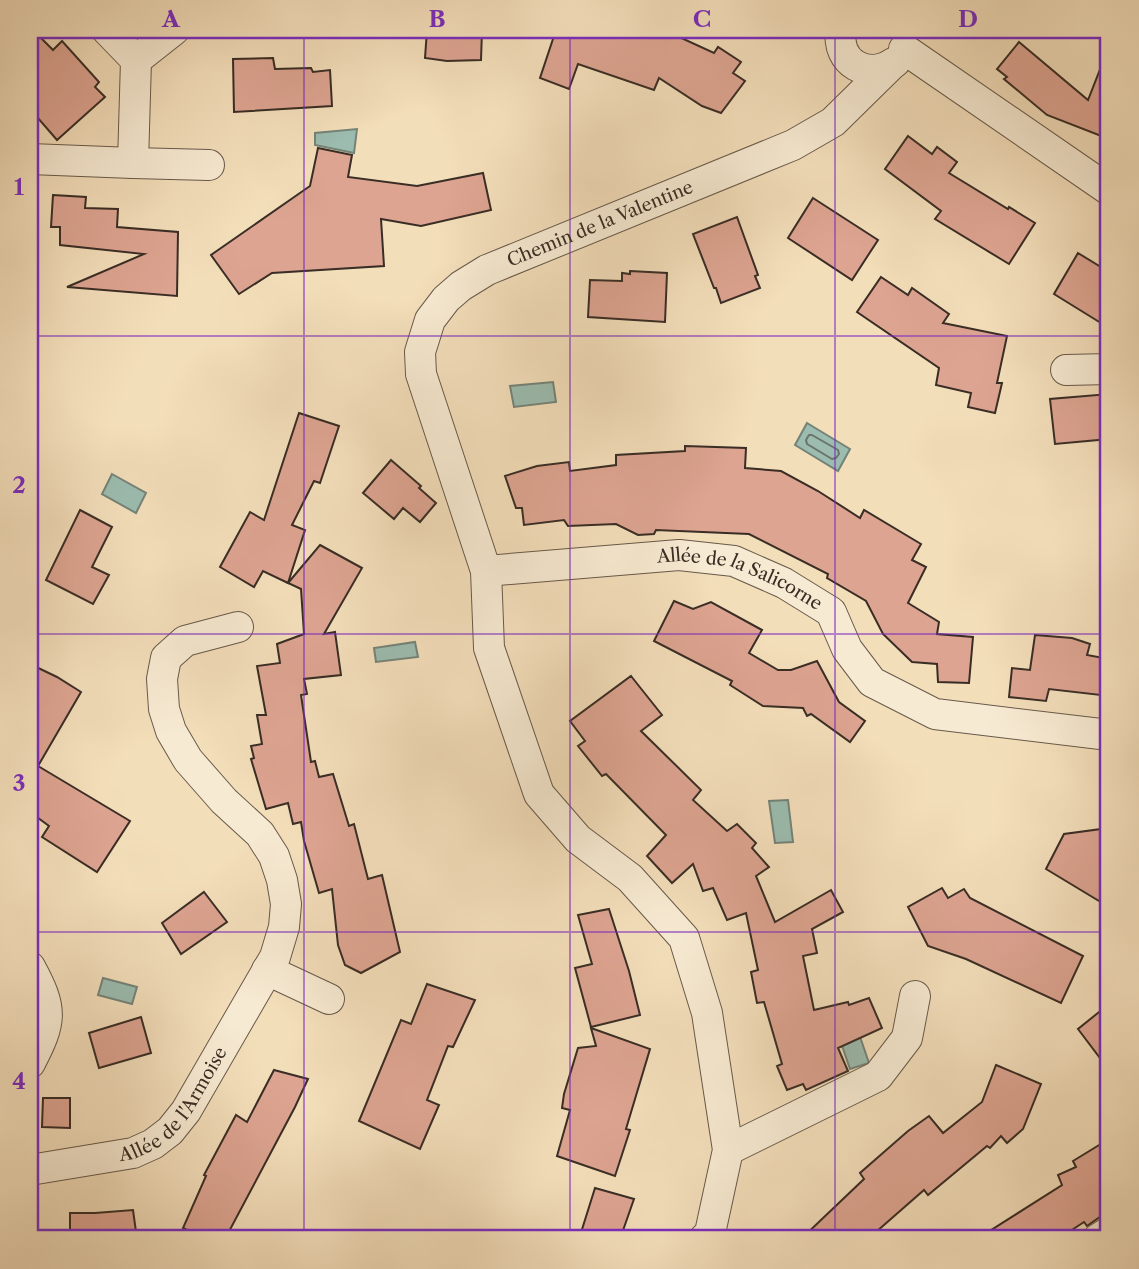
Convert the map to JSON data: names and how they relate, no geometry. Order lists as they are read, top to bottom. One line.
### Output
{"streets":{"street":["Chemin de la Valentine","Allée de la Salicorne","Allée de l'Armoise"]},"crossings":[["Chemin de la Valentine","Allée de la Salicorne"]],"grid":{"columns":["A","B","C","D"],"rows":["1","2","3","4"]}}
